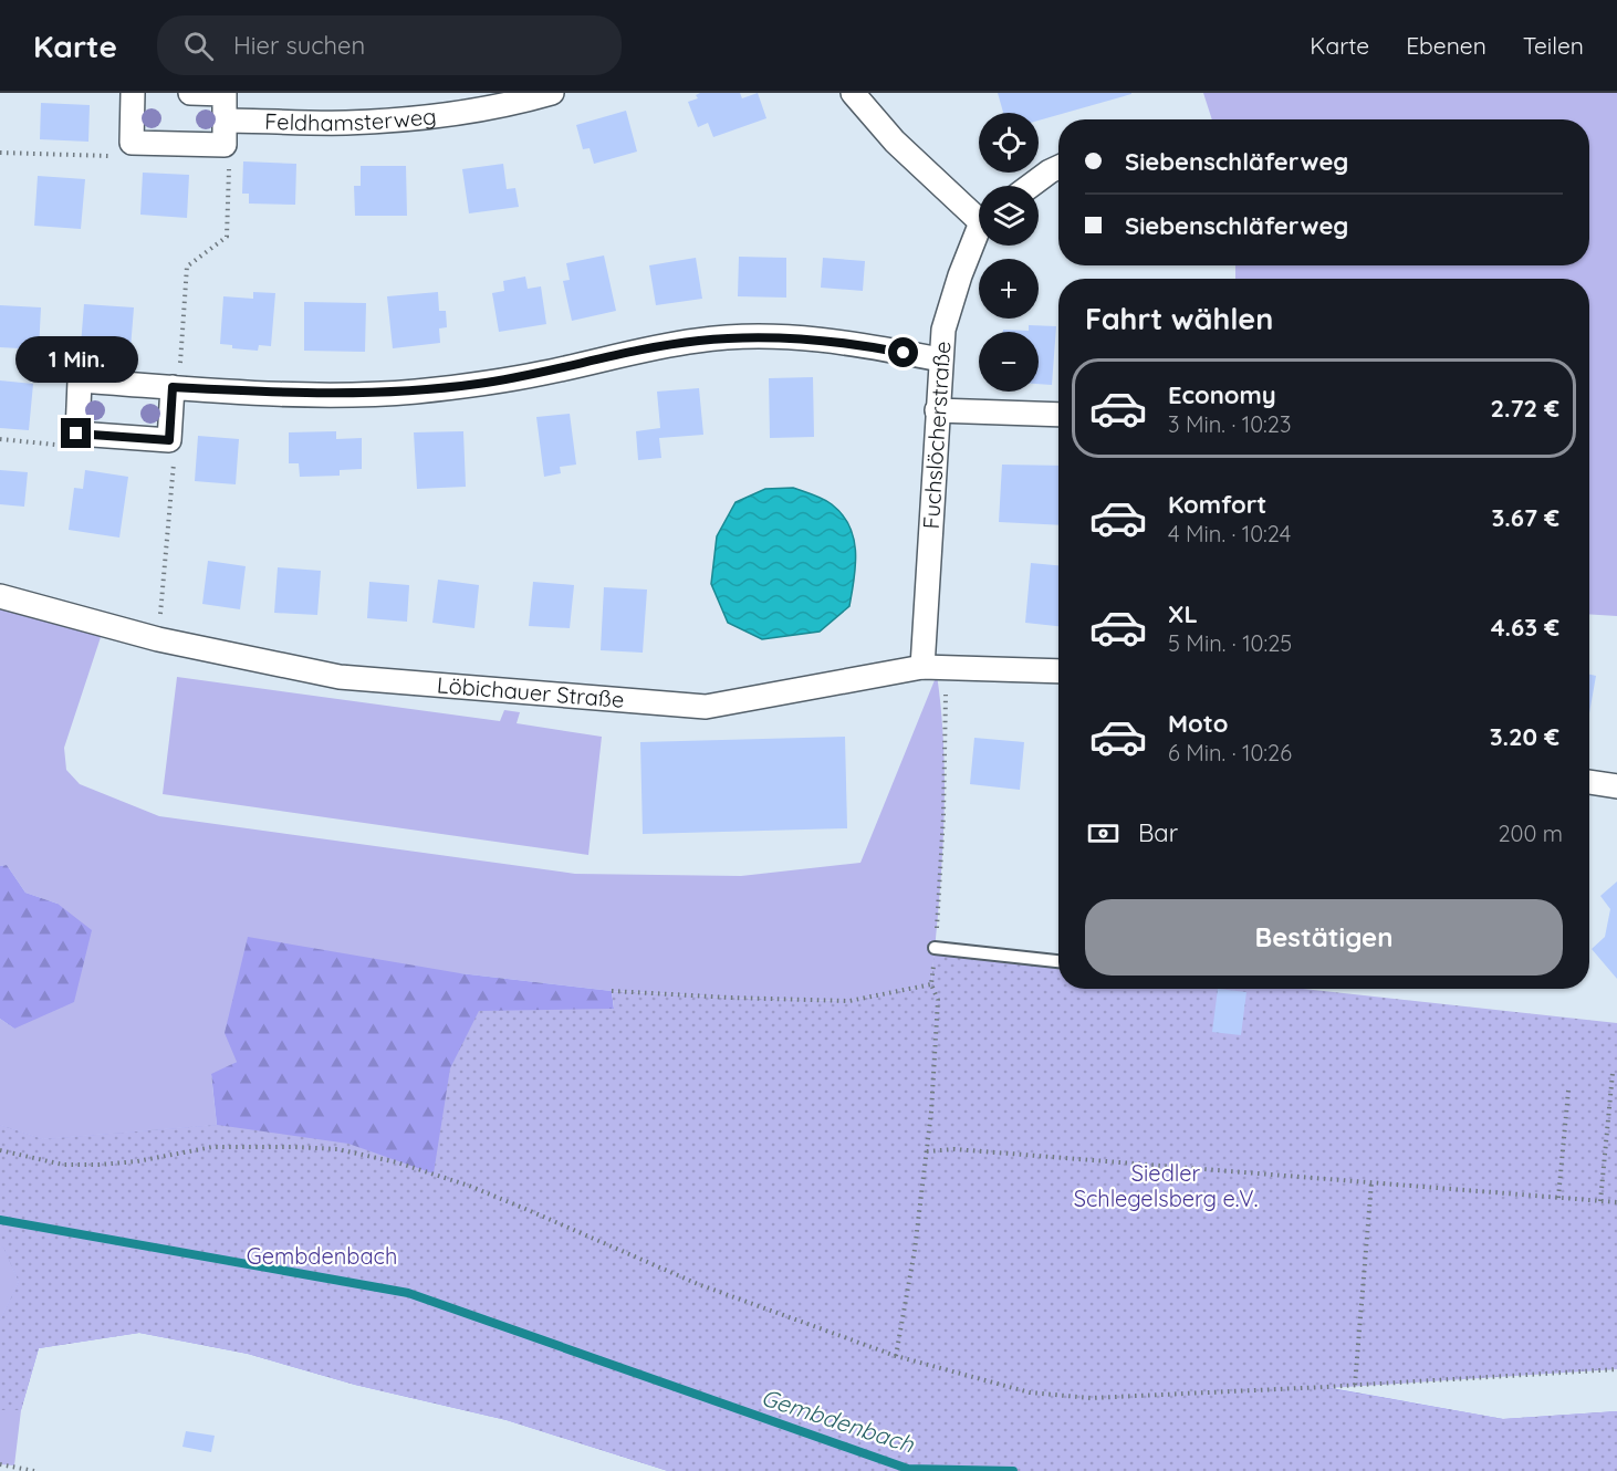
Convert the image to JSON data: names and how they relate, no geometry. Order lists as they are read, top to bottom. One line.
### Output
{"streets":{"street":["Feldhamsterweg","Fuchslöcherstraße","Löbichauer Straße"]},"crossings":[["Fuchslöcherstraße","Löbichauer Straße"]],"water":["Gembdenbach"],"parks":["Siedler Schlegelsberg e.V.","Gembdenbach"],"page":{"header":"Karte","search":"Hier suchen","nav":["Karte","Ebenen","Teilen"],"map_buttons":["+","−"],"banner":["Siebenschläferweg","Siebenschläferweg"],"heading":"Fahrt wählen","bubble":"1 Min.","list":[{"name":"Economy","note":"3 Min. · 10:23","value":"2.72 €"},{"name":"Komfort","note":"4 Min. · 10:24","value":"3.67 €"},{"name":"XL","note":"5 Min. · 10:25","value":"4.63 €"},{"name":"Moto","note":"6 Min. · 10:26","value":"3.20 €"}],"pay":["Bar","200 m"],"buttons":"Bestätigen"}}
